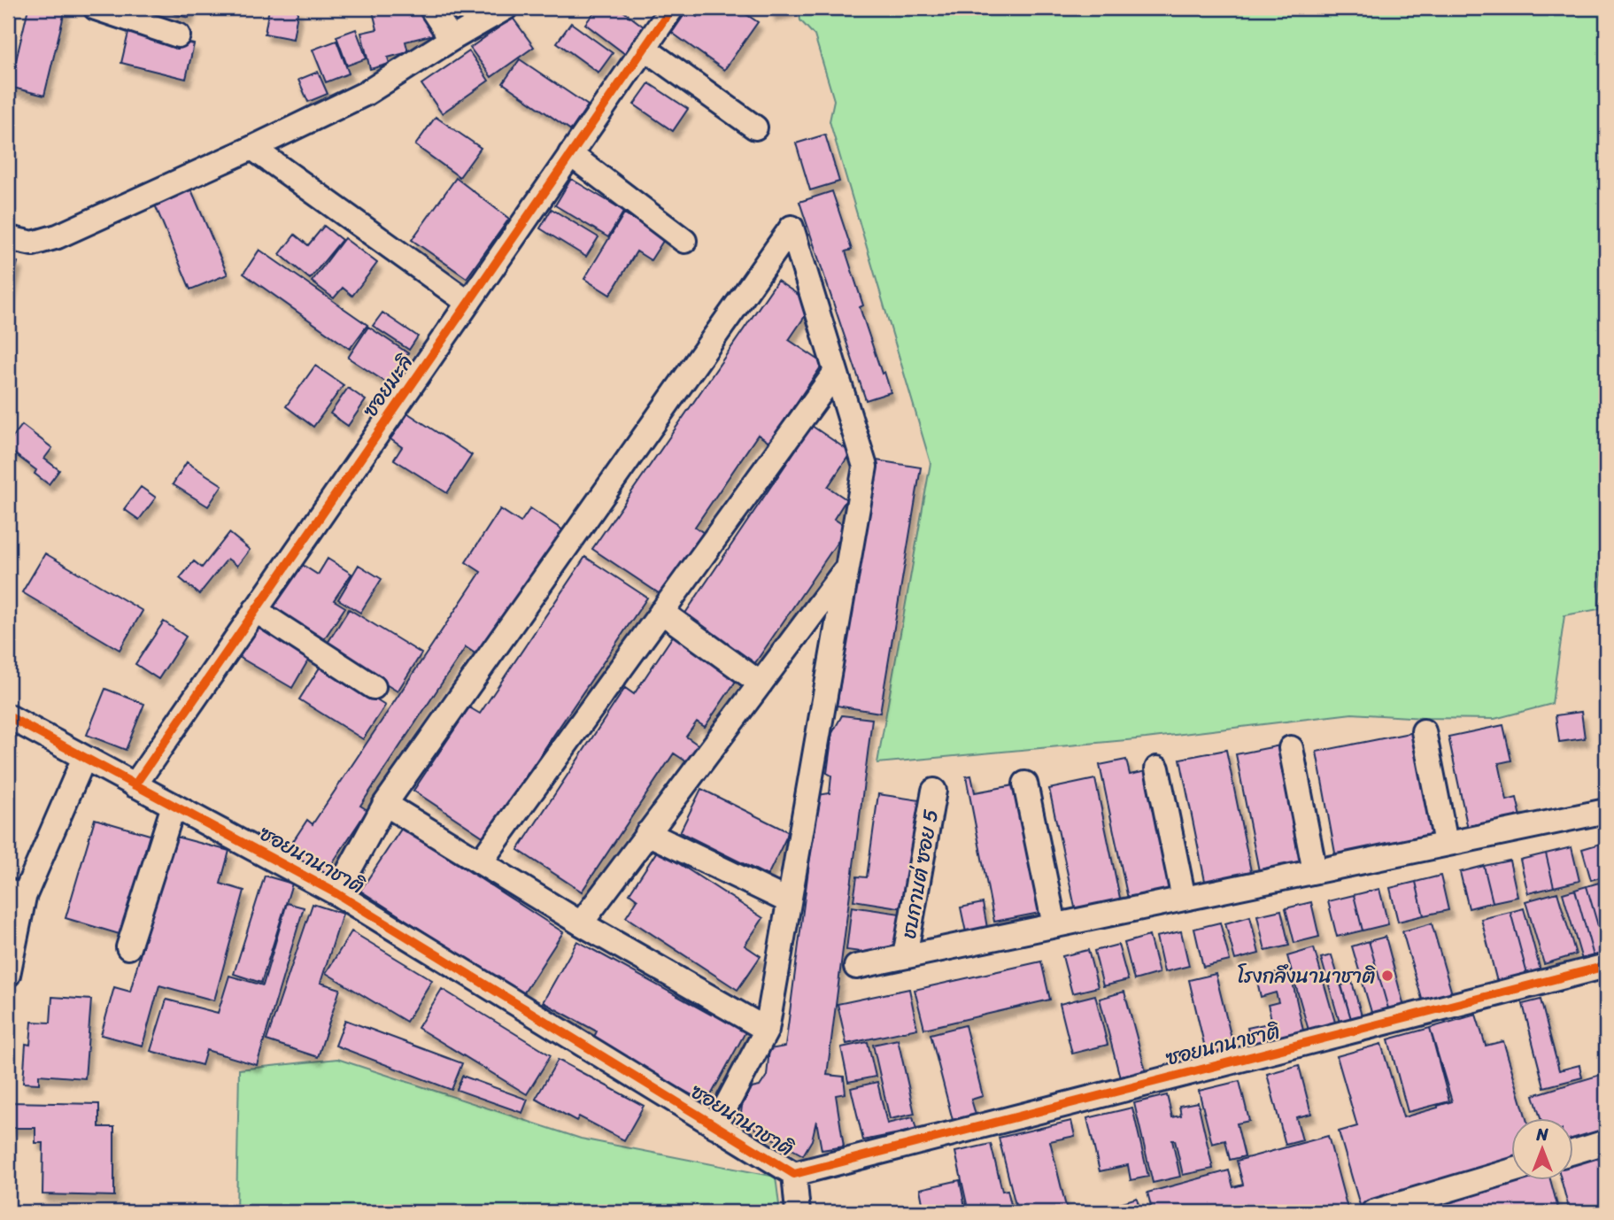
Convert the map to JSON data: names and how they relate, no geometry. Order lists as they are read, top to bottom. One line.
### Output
{"streets":{"street":["ซอยมะลิ","ซอยนานาชาติ","ชบกาบต่ ซอย 5"]},"crossings":[["ซอยมะลิ","ซอยนานาชาติ"]],"places":["โรงกลึงนานาชาติ"],"north":"top"}
